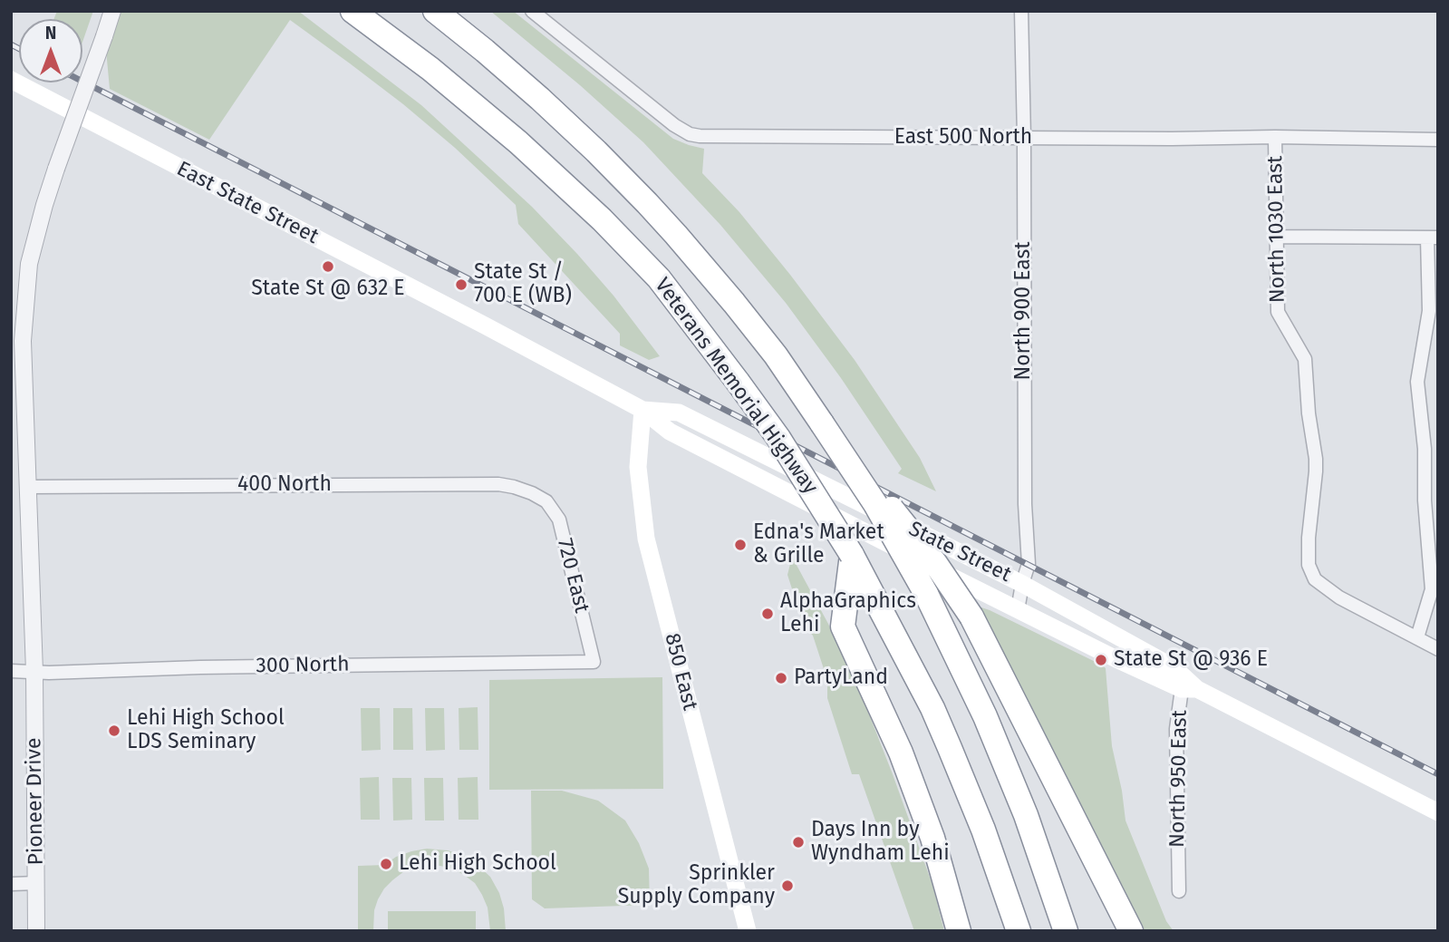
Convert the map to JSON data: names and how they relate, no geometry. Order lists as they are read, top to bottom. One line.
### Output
{"streets":{"highway":["Veterans Memorial Highway"],"main road":["East State Street","State Street","850 East"],"street":["East 500 North","North 1030 East","North 900 East","400 North","720 East","300 North","North 950 East","Pioneer Drive"]},"crossings":[["East 500 North","North 1030 East"],["East 500 North","North 900 East"],["East State Street","State Street"],["North 900 East","State Street"],["400 North","720 East"],["400 North","Pioneer Drive"],["State Street","850 East"],["State Street","North 950 East"],["720 East","300 North"],["300 North","Pioneer Drive"]],"places":["State St @ 632 E","State St / 700 E (WB)","Edna's Market & Grille","AlphaGraphics Lehi","State St @ 936 E","PartyLand","Lehi High School LDS Seminary","Days Inn by Wyndham Lehi","Lehi High School","Sprinkler Supply Company"],"north":"top"}
